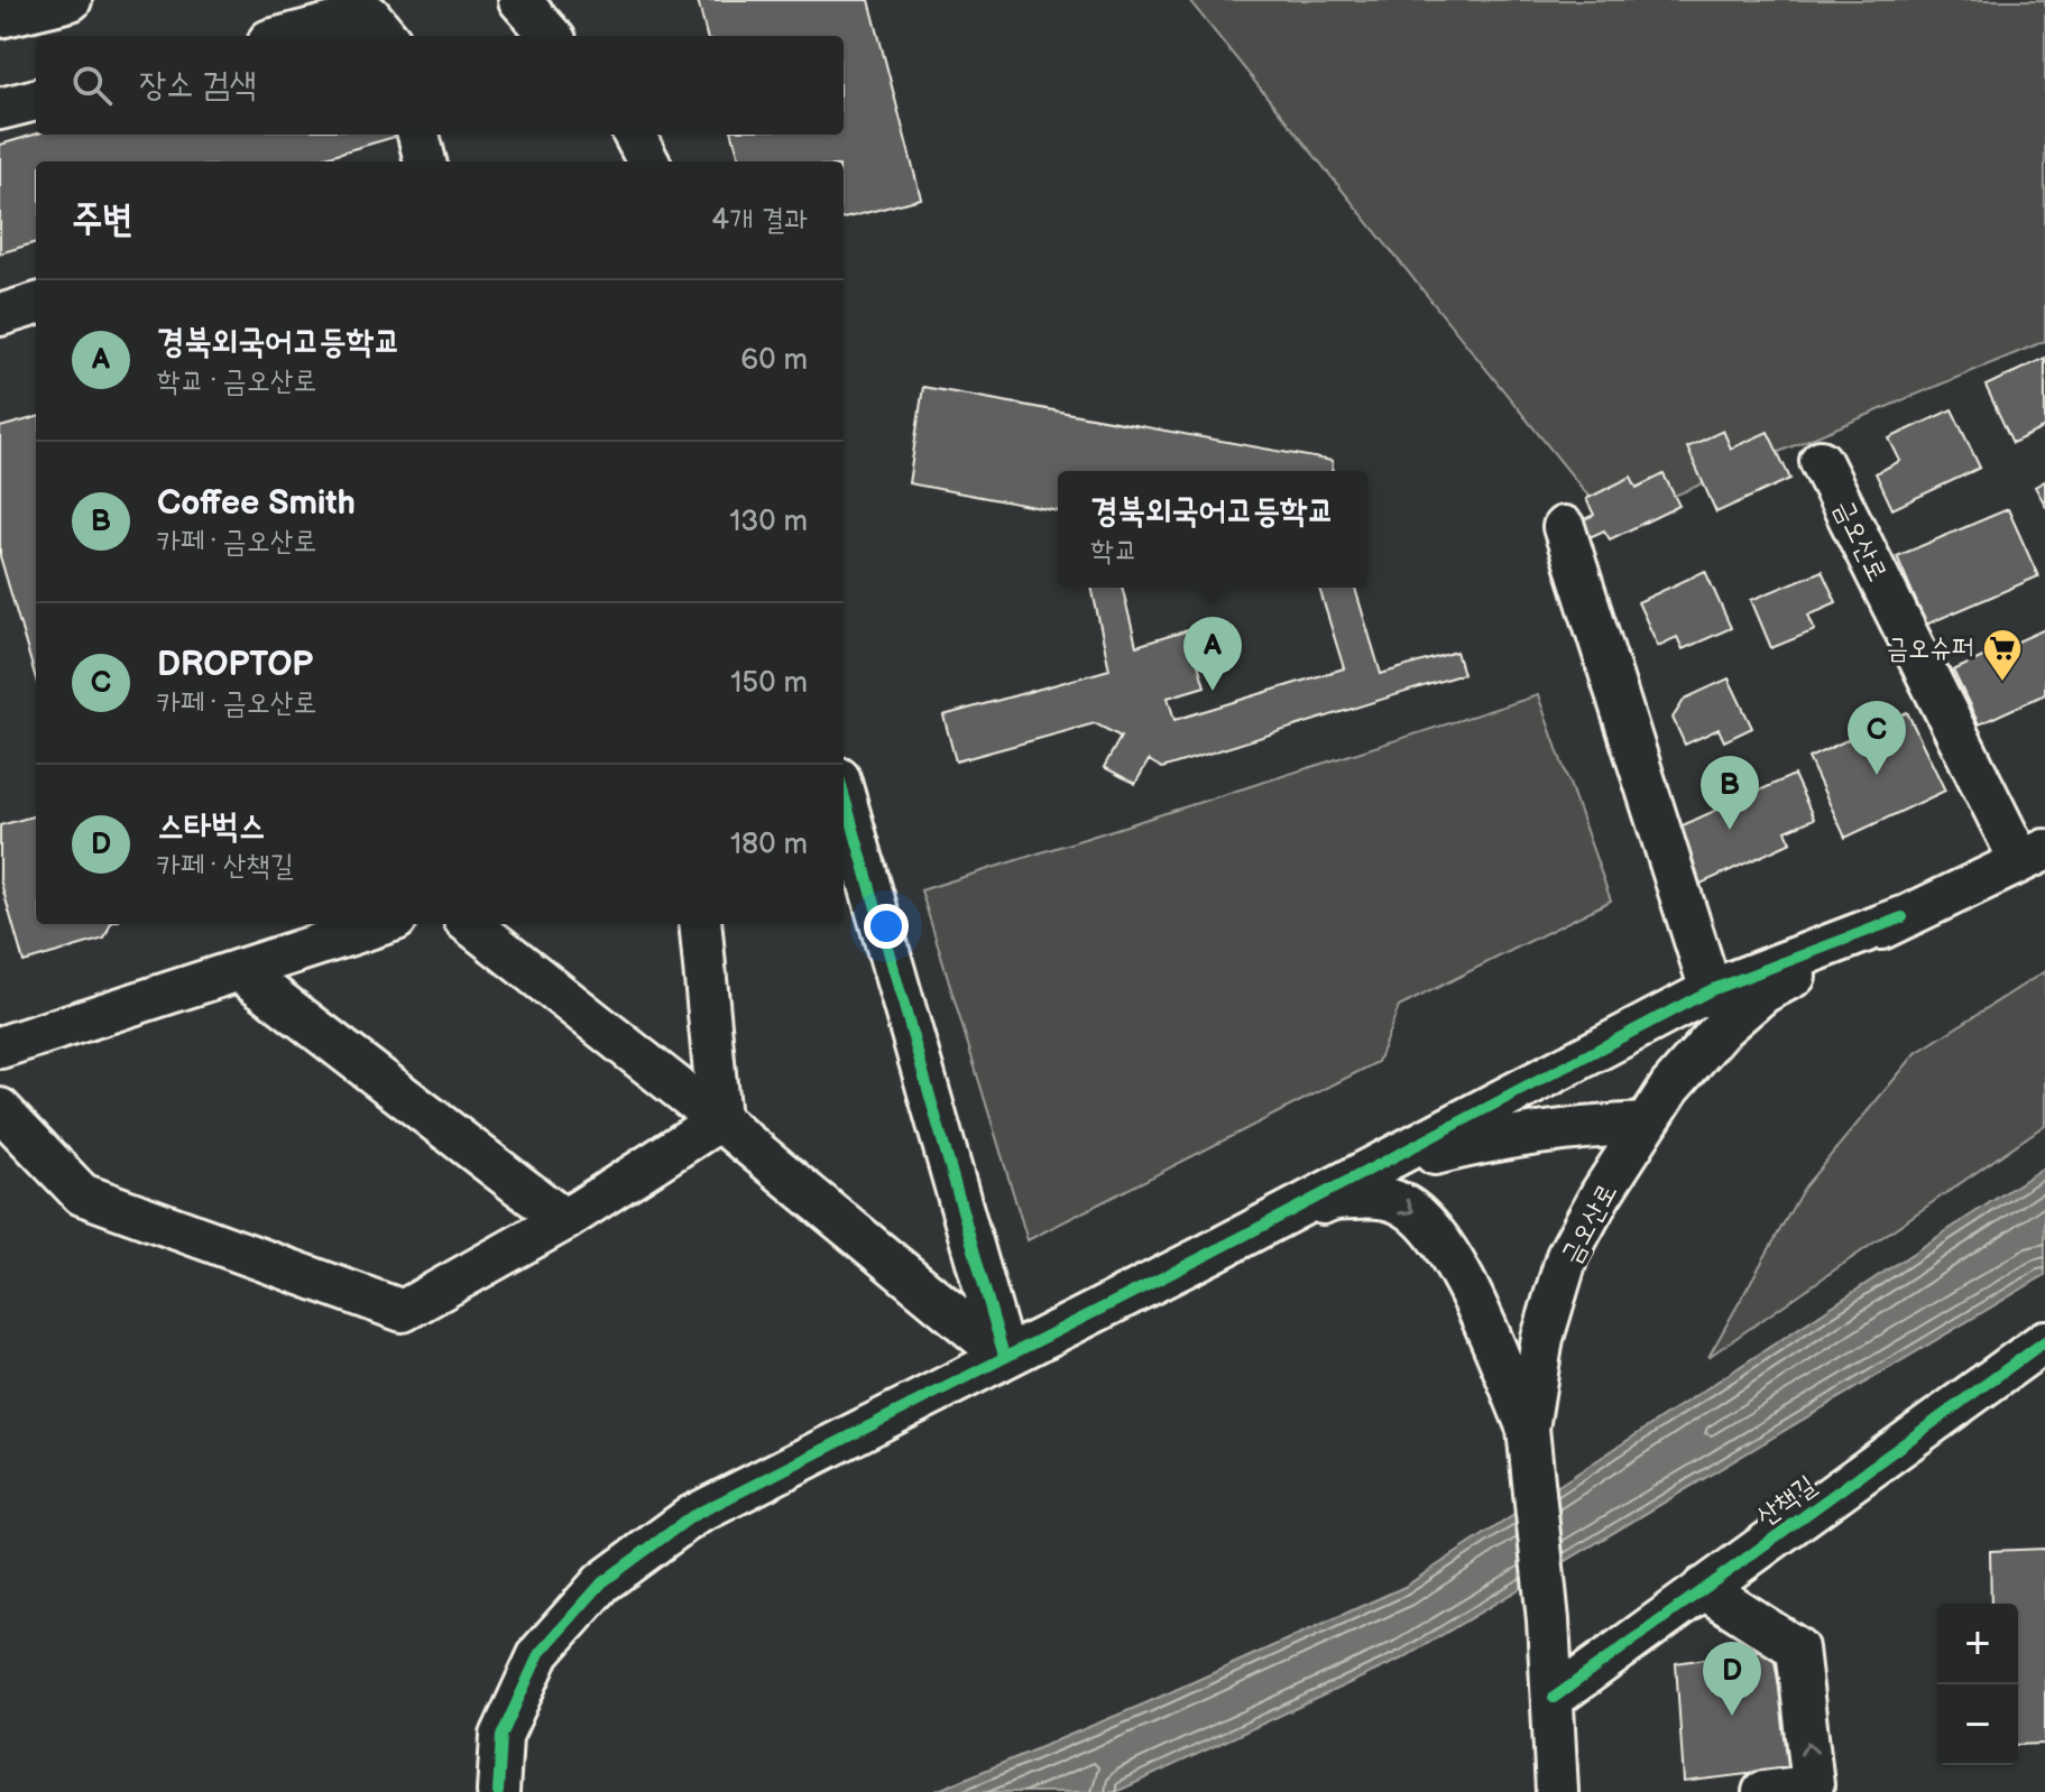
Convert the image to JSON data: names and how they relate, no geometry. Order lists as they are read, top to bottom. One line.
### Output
{"streets":{"street":["금오산로","산책길"]},"crossings":[["금오산로","산책길"]],"places":{"supermarket":["금오슈퍼"]},"page":{"search":"장소 검색","heading":["주변","4개 결과"],"list":[{"mark":"A","name":"경북외국어고등학교","note":"학교 · 금오산로","value":"60 m"},{"mark":"B","name":"Coffee Smith","note":"카페 · 금오산로","value":"130 m"},{"mark":"C","name":"DROPTOP","note":"카페 · 금오산로","value":"150 m"},{"mark":"D","name":"스타벅스","note":"카페 · 산책길","value":"180 m"}],"popup":["경북외국어고등학교","학교"],"pins":["A","C","B","D"],"map_buttons":["+","−"]}}
